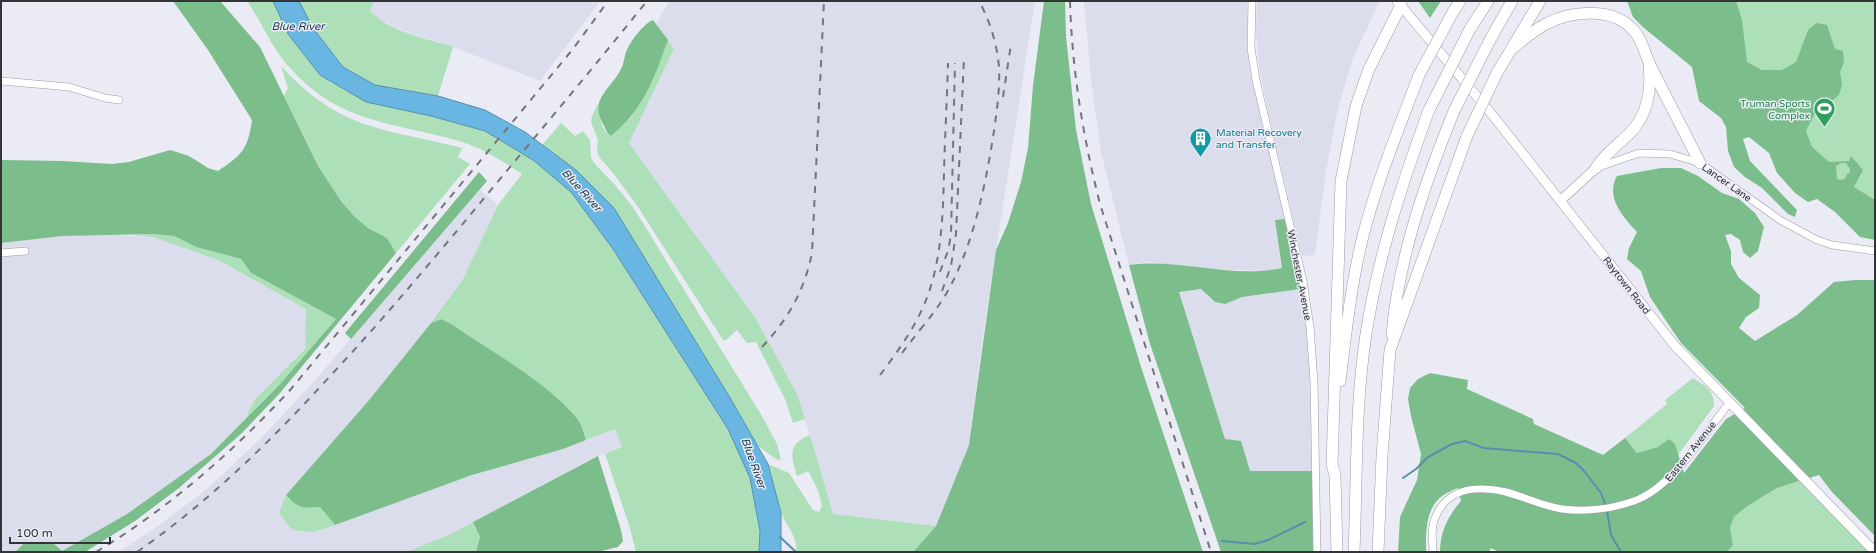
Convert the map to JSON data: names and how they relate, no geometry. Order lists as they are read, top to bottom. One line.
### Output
{"streets":{"main road":["Lancer Lane","Raytown Road"],"street":["Winchester Avenue","Eastern Avenue"]},"crossings":[["Lancer Lane","Raytown Road"],["Raytown Road","Eastern Avenue"]],"water":["Blue River"],"places":{"sports":["Truman Sports Complex"],"building":["Material Recovery and Transfer"]},"scale_bar":"100 m"}
